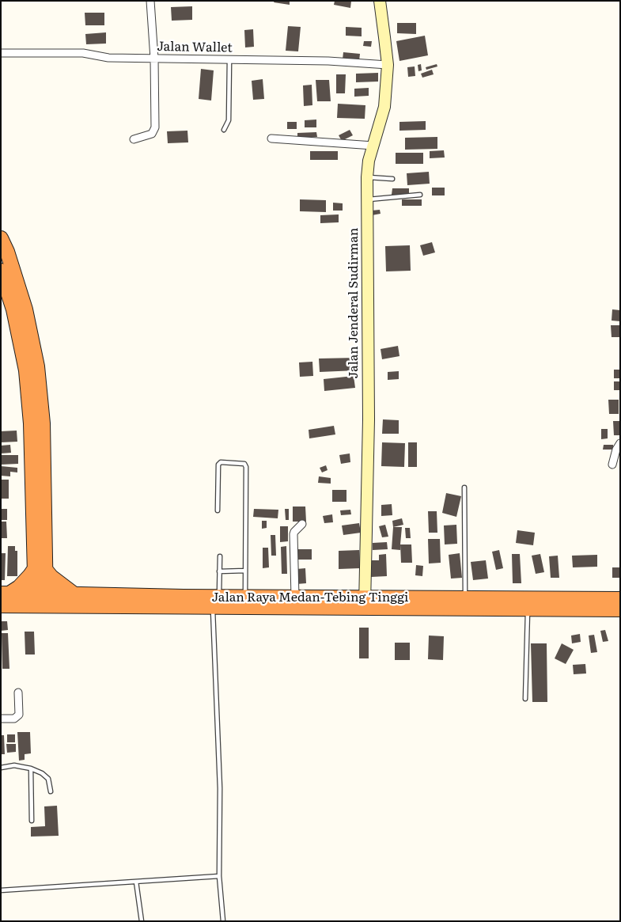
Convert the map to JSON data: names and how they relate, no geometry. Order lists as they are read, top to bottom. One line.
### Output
{"streets":{"highway":["Jalan Raya Medan-Tebing Tinggi"],"main road":["Jalan Jenderal Sudirman"],"street":["Jalan Wallet"]},"crossings":[["Jalan Wallet","Jalan Jenderal Sudirman"],["Jalan Jenderal Sudirman","Jalan Raya Medan-Tebing Tinggi"]]}
